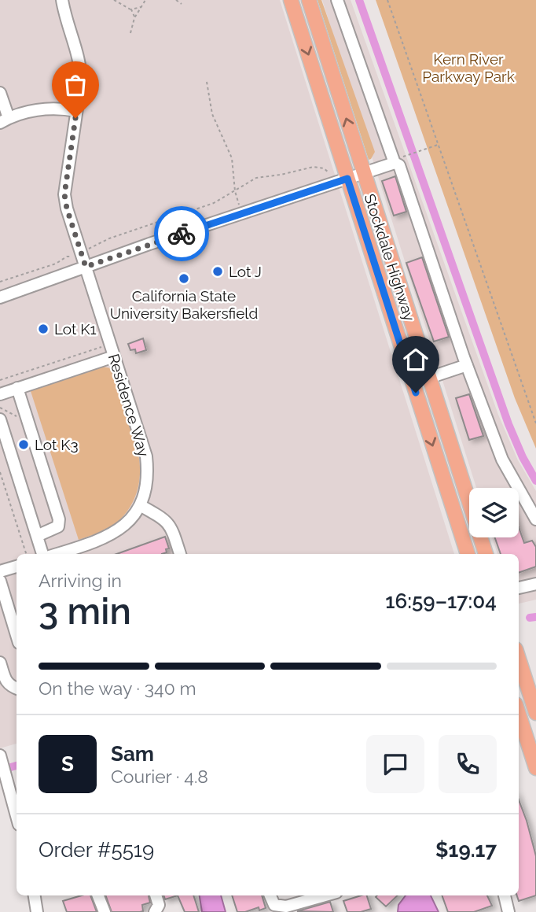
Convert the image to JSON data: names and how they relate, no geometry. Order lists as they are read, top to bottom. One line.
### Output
{"streets":{"main road":["Stockdale Highway"],"street":["Residence Way"]},"parks":["Kern River Parkway Park"],"places":["Lot J","California State University Bakersfield","Lot K1","Lot K3"],"page":{"heading":["3 min","Arriving in","16:59–17:04"],"panel":["Sam","Courier · 4.8","Order #5519","$19.17"],"bar":"On the way · 340 m","round":"S"}}
